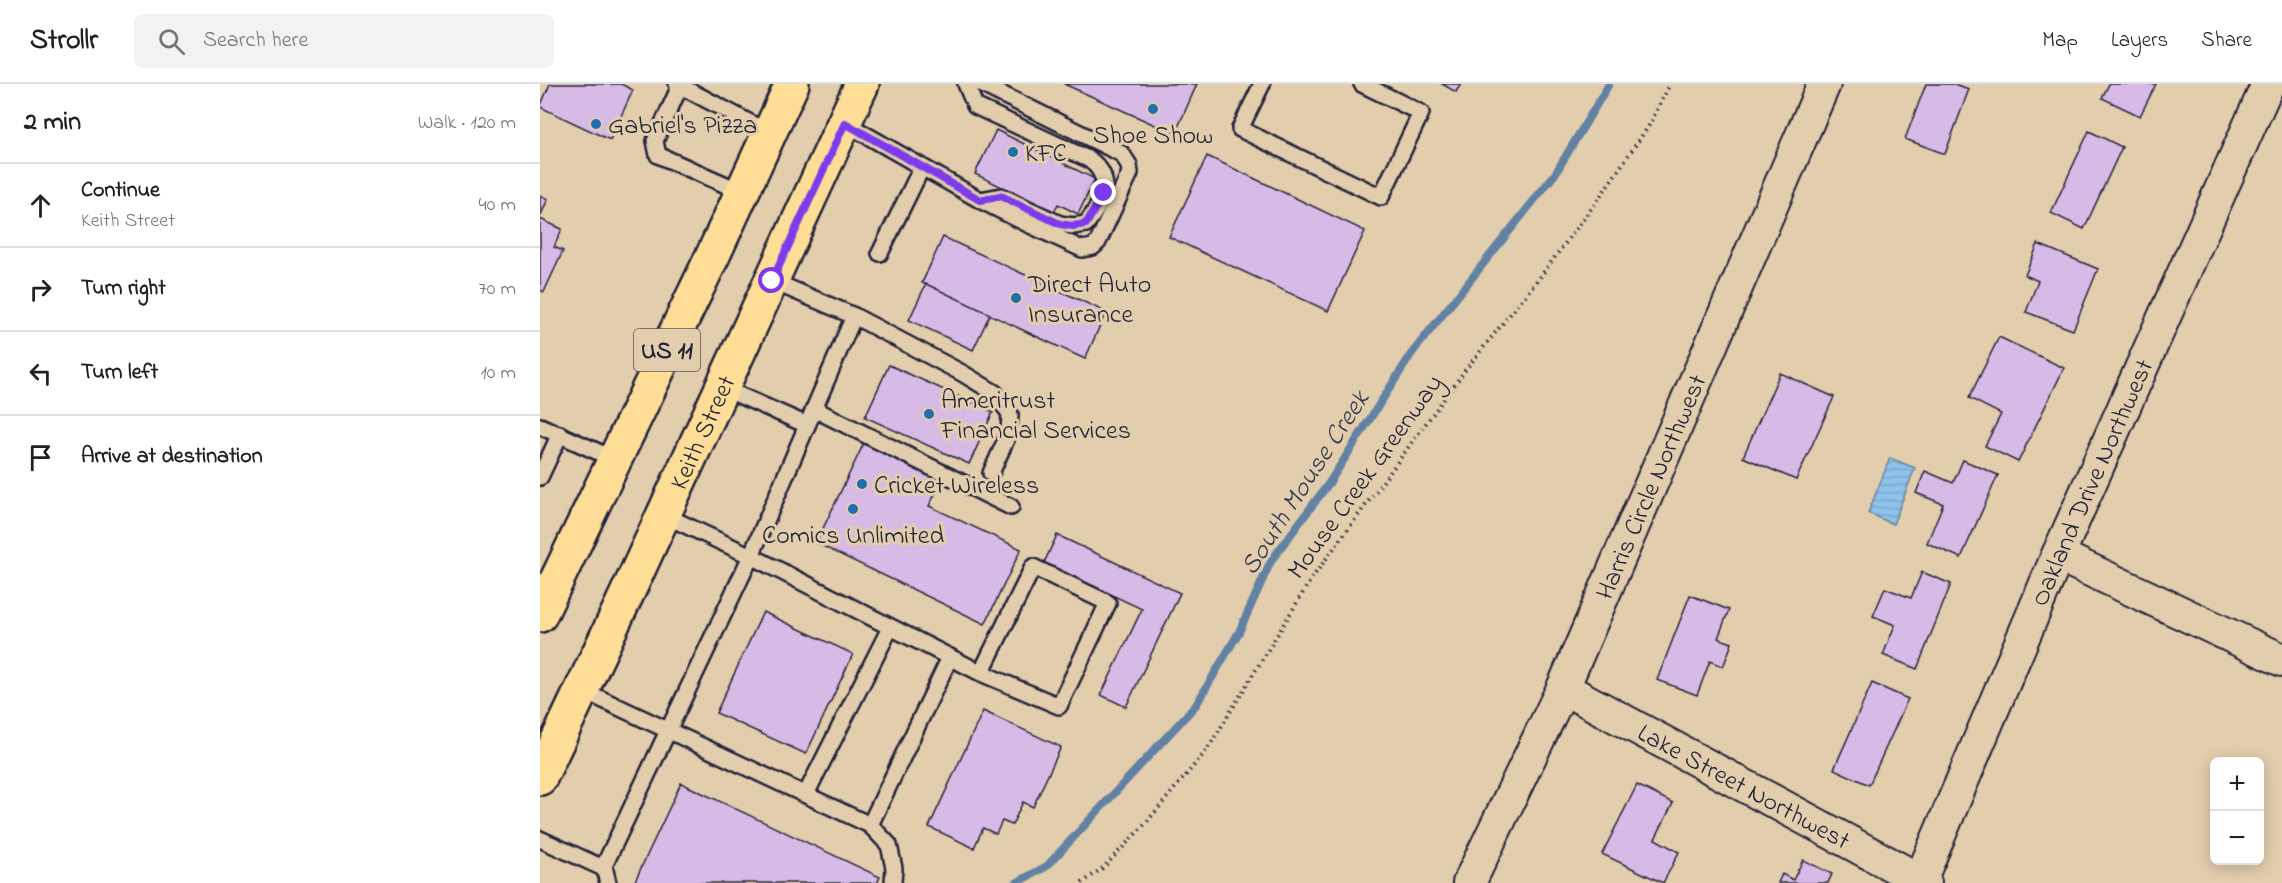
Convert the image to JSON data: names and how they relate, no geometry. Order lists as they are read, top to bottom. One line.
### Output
{"streets":{"main road":["US 11","Keith Street"],"street":["Oakland Drive Northwest","Harris Circle Northwest","Lake Street Northwest"],"path":["Mouse Creek Greenway"]},"crossings":[["Oakland Drive Northwest","Lake Street Northwest"],["Harris Circle Northwest","Lake Street Northwest"]],"water":["South Mouse Creek"],"places":["Shoe Show","Gabriel's Pizza","KFC","Direct Auto Insurance","Ameritrust Financial Services","Cricket Wireless","Comics Unlimited"],"page":{"header":"Strollr","search":"Search here","nav":["Map","Layers","Share"],"heading":["2 min","Walk · 120 m"],"list":[["Continue","Keith Street","40 m"],["Turn right","70 m"],["Turn left","10 m"],"Arrive at destination"],"map_buttons":["+","−"]}}
